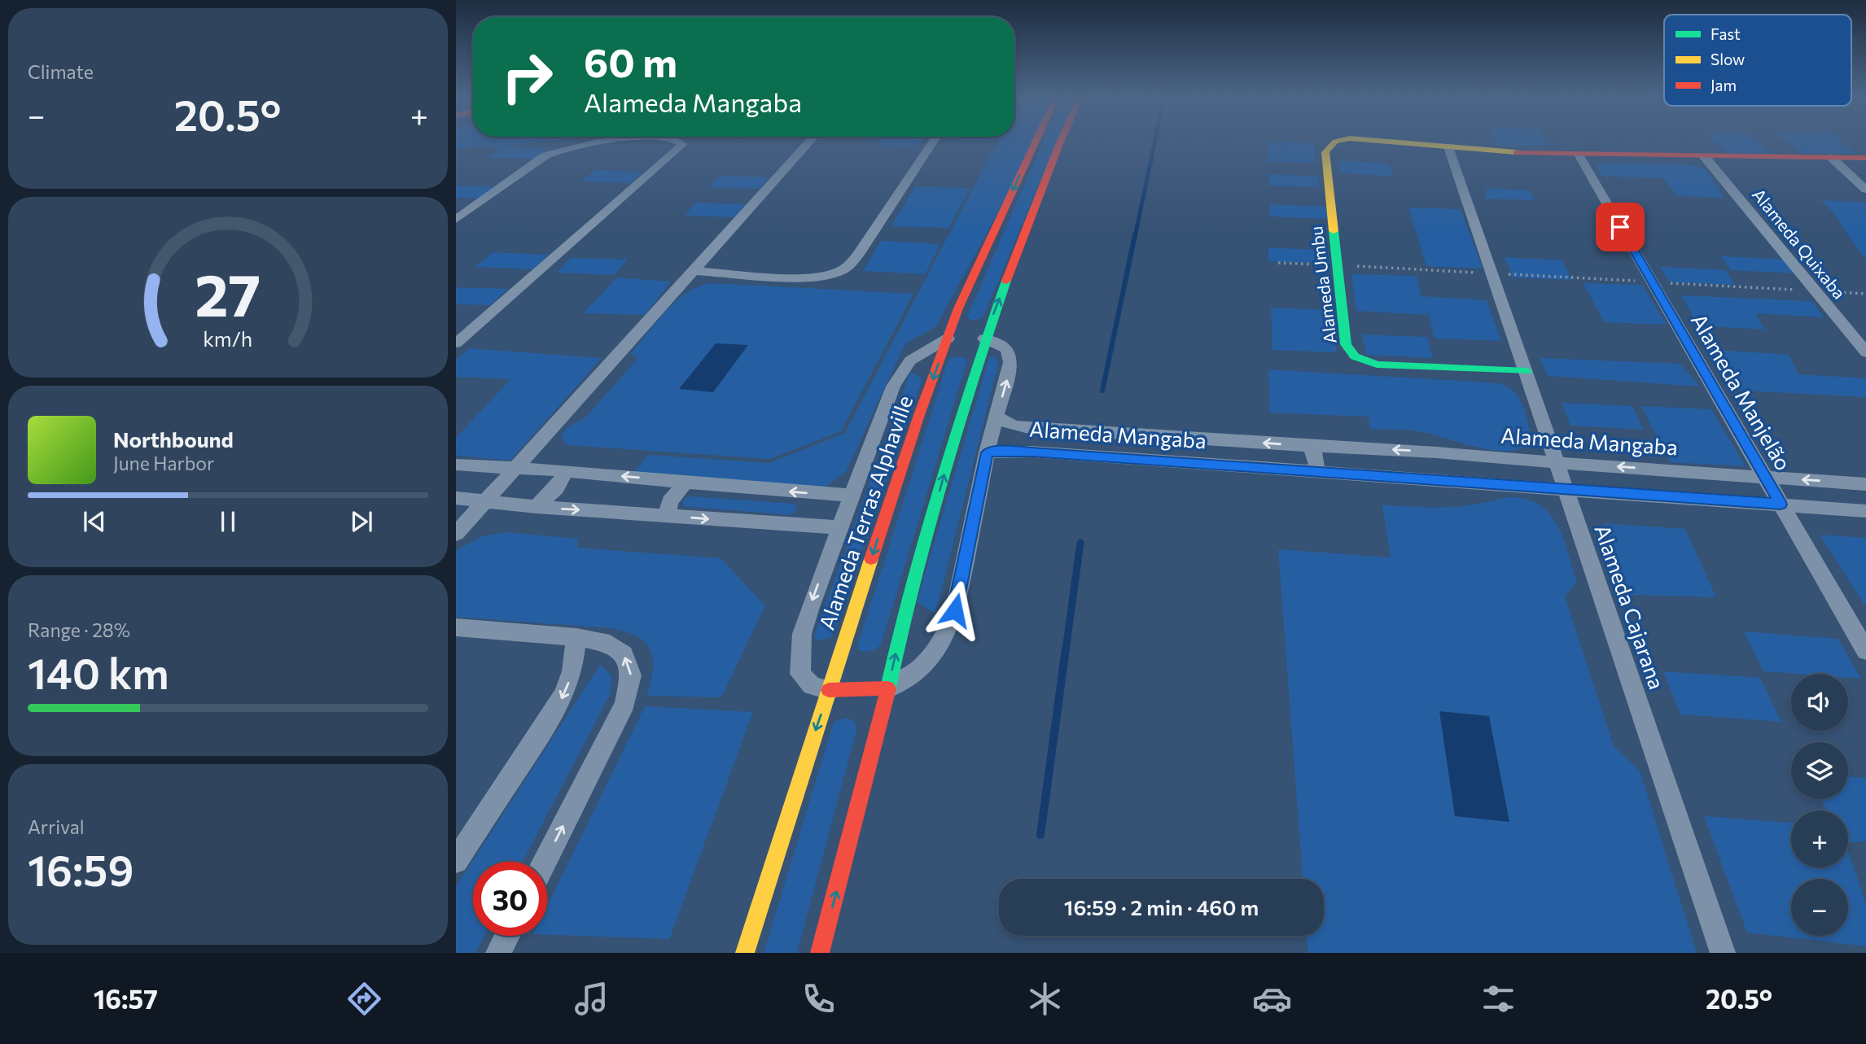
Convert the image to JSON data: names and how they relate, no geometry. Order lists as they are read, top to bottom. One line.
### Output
{"streets":{"street":["Alameda Quixaba","Alameda Umbu","Alameda Manjelão","Alameda Mangaba","Alameda Terras Alphaville","Alameda Cajarana"]},"crossings":[["Alameda Umbu","Alameda Cajarana"],["Alameda Manjelão","Alameda Mangaba"],["Alameda Mangaba","Alameda Cajarana"]],"legend":["Fast","Slow","Jam"],"page":{"tile":["Climate",["Range · 28%","140 km"],["Arrival","16:59"]],"turn":["60 m","Alameda Mangaba"],"heat":["−","20.5°","+"],"song":["Northbound","June Harbor"],"map_buttons":["+","−"],"limit":"30","trip":"16:59 · 2 min · 460 m","tabs":["16:57","20.5°"],"gauge":["27","km/h"]}}
